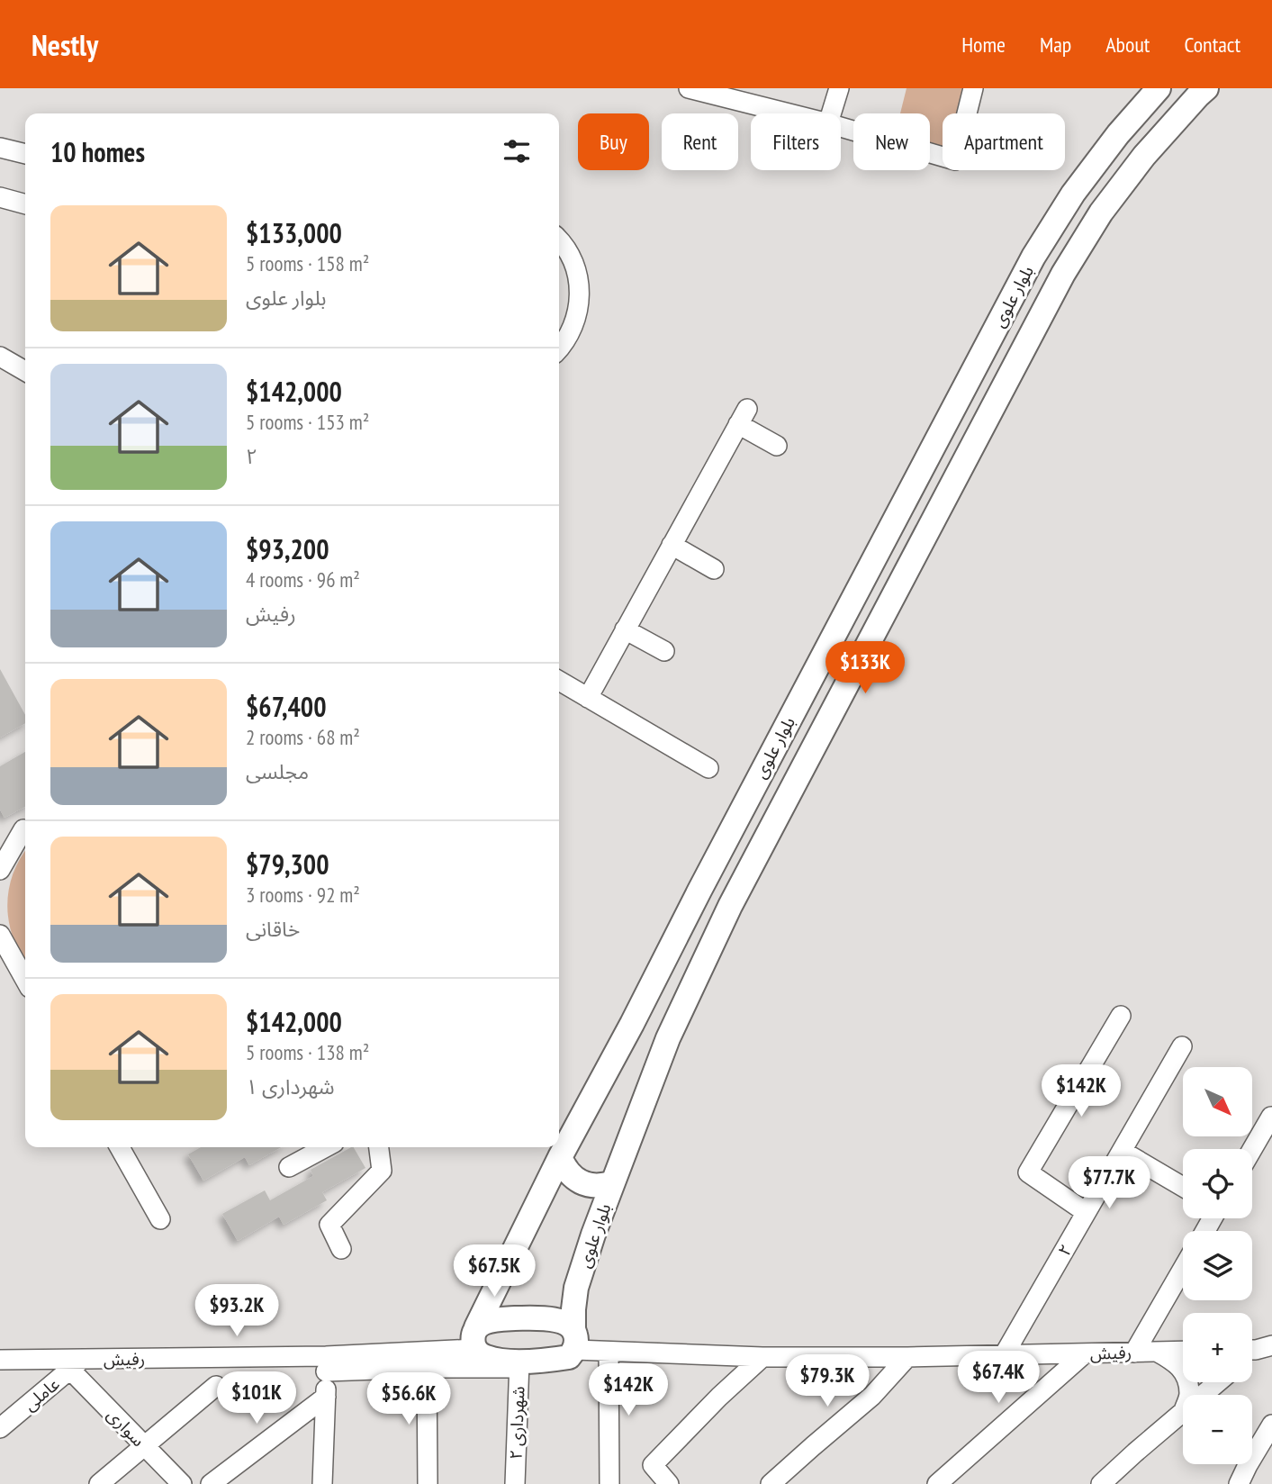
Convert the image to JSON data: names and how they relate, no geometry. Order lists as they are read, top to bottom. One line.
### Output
{"streets":{"main road":["بلوار علوی"],"street":["۲","رفیش","عاملی","شهرداری ۲","سواری"]},"crossings":[["بلوار علوی","رفیش"],["۲","رفیش"],["رفیش","عاملی"],["رفیش","سواری"],["عاملی","سواری"]],"north":"bottom right","page":{"header":"Nestly","nav":["Home","Map","About","Contact"],"chip":["Buy","Rent","Filters","New","Apartment"],"heading":"10 homes","list":[{"name":"$133,000","note":"5 rooms · 158 m² · بلوار علوی"},{"name":"$142,000","note":"5 rooms · 153 m² · ۲"},{"name":"$93,200","note":"4 rooms · 96 m² · رفیش"},{"name":"$67,400","note":"2 rooms · 68 m² · مجلسی"},{"name":"$79,300","note":"3 rooms · 92 m² · خاقانی"},{"name":"$142,000","note":"5 rooms · 138 m² · شهرداری ۱"}],"price":["$133K","$142K","$77.7K","$67.5K","$93.2K","$67.4K","$79.3K","$142K","$101K","$56.6K"],"map_buttons":["+","−"]}}
